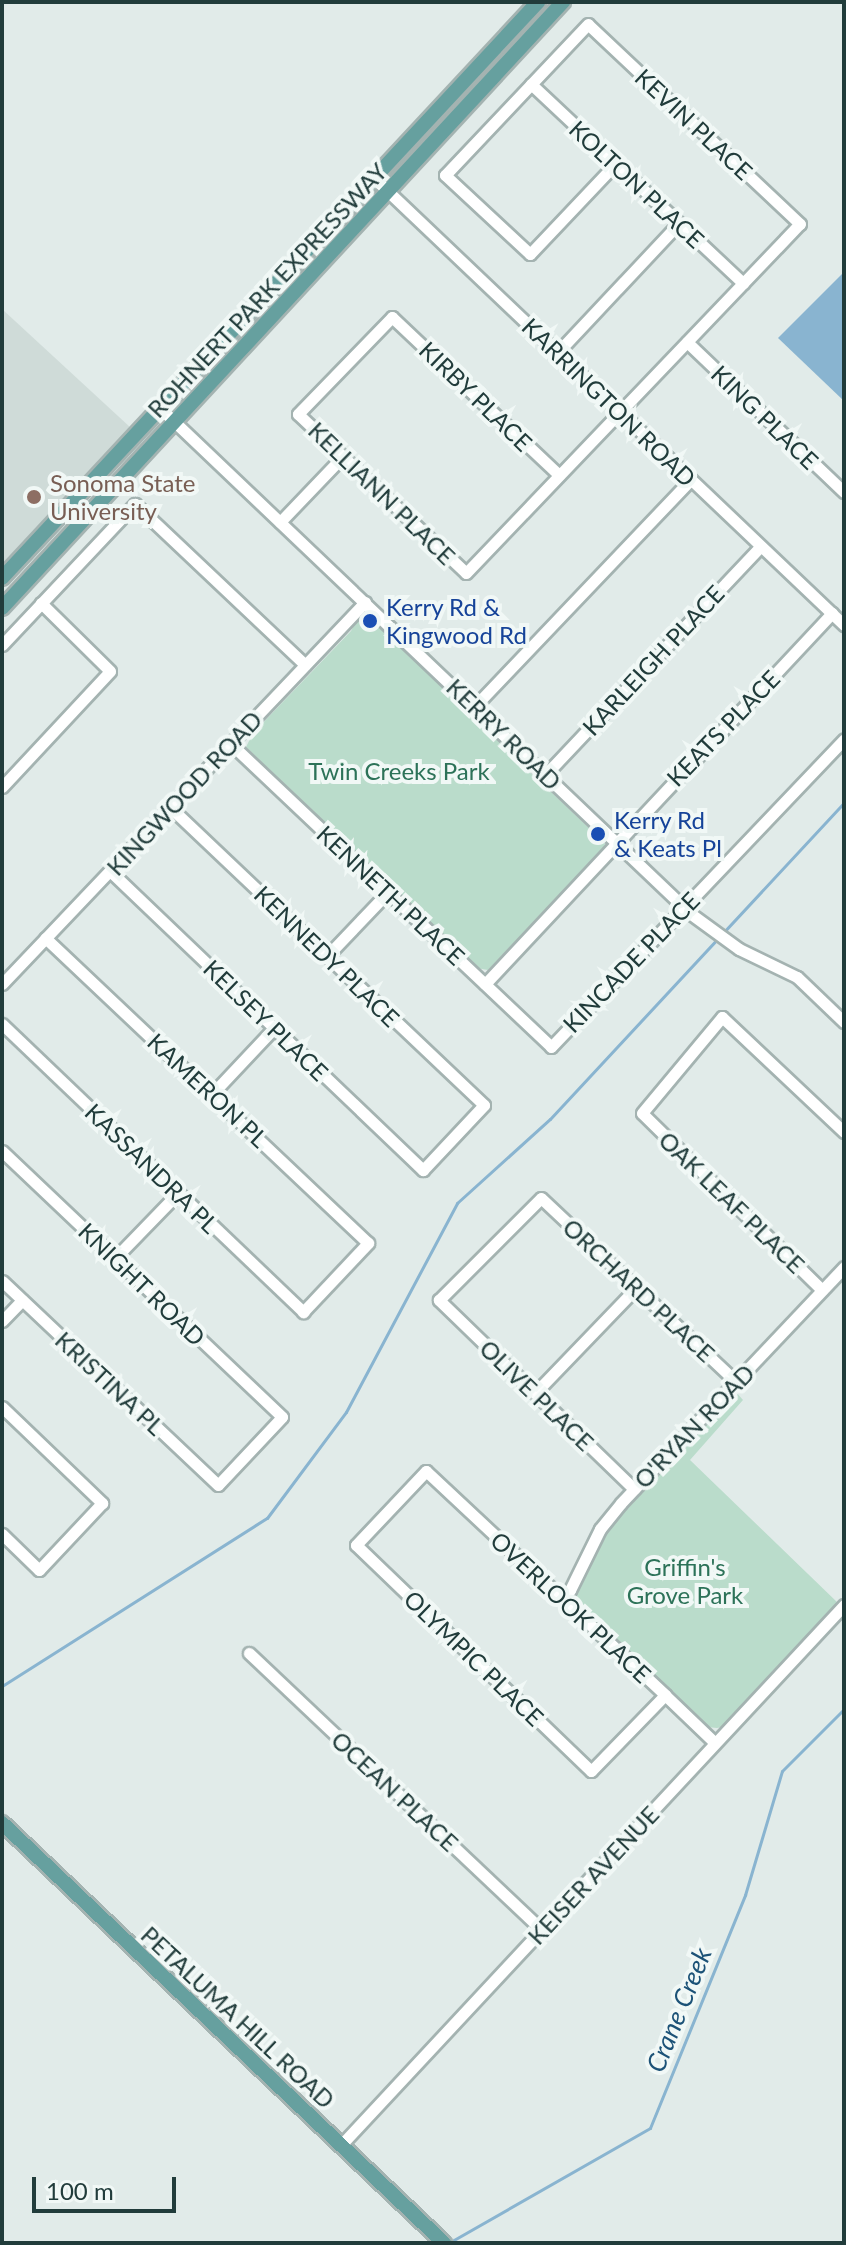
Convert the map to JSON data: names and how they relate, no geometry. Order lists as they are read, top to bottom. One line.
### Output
{"streets":{"main road":["ROHNERT PARK EXPRESSWAY","PETALUMA HILL ROAD"],"street":["KEVIN PLACE","KOLTON PLACE","KIRBY PLACE","KARRINGTON ROAD","KING PLACE","KELLIANN PLACE","KARLEIGH PLACE","KEATS PLACE","KERRY ROAD","KINGWOOD ROAD","KENNETH PLACE","KENNEDY PLACE","KINCADE PLACE","KELSEY PLACE","KAMERON PL","KASSANDRA PL","OAK LEAF PLACE","KNIGHT ROAD","ORCHARD PLACE","KRISTINA PL","OLIVE PLACE","O'RYAN ROAD","OVERLOOK PLACE","OLYMPIC PLACE","OCEAN PLACE","KEISER AVENUE"]},"crossings":[["KEVIN PLACE","KOLTON PLACE"],["ROHNERT PARK EXPRESSWAY","KARRINGTON ROAD"],["ROHNERT PARK EXPRESSWAY","KERRY ROAD"],["KIRBY PLACE","KELLIANN PLACE"],["KARRINGTON ROAD","KARLEIGH PLACE"],["KARRINGTON ROAD","KEATS PLACE"],["KARLEIGH PLACE","KERRY ROAD"],["KEATS PLACE","KERRY ROAD"],["KEATS PLACE","KENNETH PLACE"],["KERRY ROAD","KINGWOOD ROAD"],["KERRY ROAD","KINCADE PLACE"],["KINGWOOD ROAD","KENNETH PLACE"],["KINGWOOD ROAD","KENNEDY PLACE"],["KINGWOOD ROAD","KELSEY PLACE"],["KINGWOOD ROAD","KAMERON PL"],["KENNETH PLACE","KINCADE PLACE"],["KENNEDY PLACE","KELSEY PLACE"],["KAMERON PL","KASSANDRA PL"],["OAK LEAF PLACE","O'RYAN ROAD"],["KNIGHT ROAD","KRISTINA PL"],["ORCHARD PLACE","OLIVE PLACE"],["ORCHARD PLACE","O'RYAN ROAD"],["OLIVE PLACE","O'RYAN ROAD"],["O'RYAN ROAD","OVERLOOK PLACE"],["OVERLOOK PLACE","OLYMPIC PLACE"],["OVERLOOK PLACE","KEISER AVENUE"],["OCEAN PLACE","KEISER AVENUE"],["KEISER AVENUE","PETALUMA HILL ROAD"]],"water":["Crane Creek"],"parks":["Twin Creeks Park","Griffin's Grove Park"],"places":["Sonoma State University","Kerry Rd & Kingwood Rd","Kerry Rd & Keats Pl"],"scale_bar":"100 m"}
